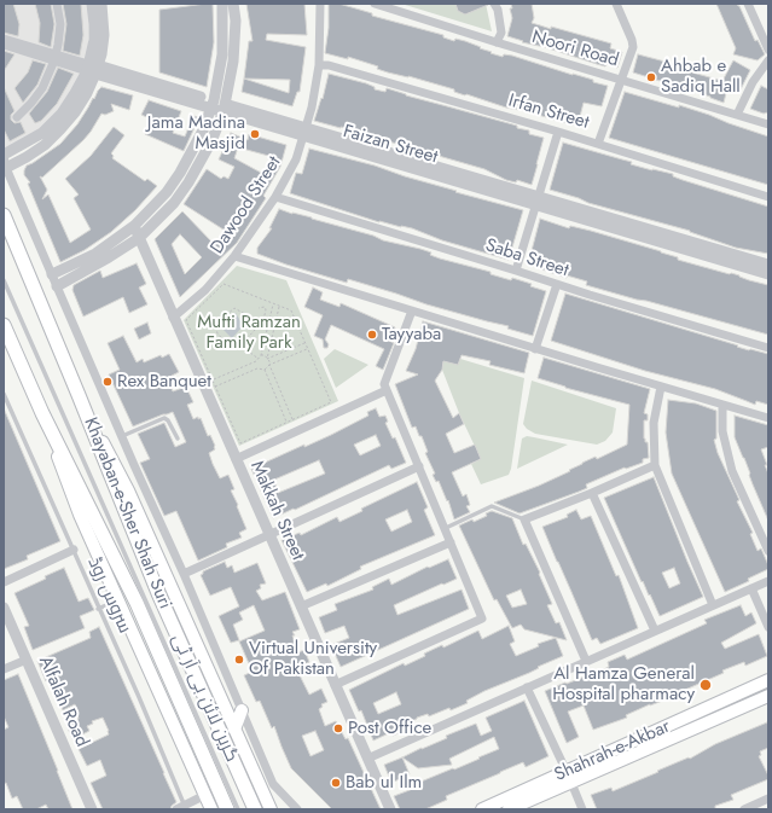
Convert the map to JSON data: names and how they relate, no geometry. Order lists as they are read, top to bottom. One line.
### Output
{"streets":{"main road":["Khayaban-e-Sher Shah Suri","Shahrah-e-Akbar"],"street":["Noori Road","Irfan Street","Faizan Street","Dawood Street","Saba Street","Makkah Street","Alfalah Road"],"lane":["سروس روڈ","گرین لائن بی آر ٹی"]},"crossings":[["Irfan Street","Dawood Street"],["Faizan Street","Dawood Street"],["Dawood Street","Saba Street"],["Dawood Street","Makkah Street"],["Khayaban-e-Sher Shah Suri","گرین لائن بی آر ٹی"]],"parks":["Mufti Ramzan Family Park"],"places":["Ahbab e Sadiq Hall","Jama Madina Masjid","Tayyaba","Rex Banquet","Virtual University Of Pakistan","Al Hamza General Hospital pharmacy","Post Office","Bab ul Ilm"]}
